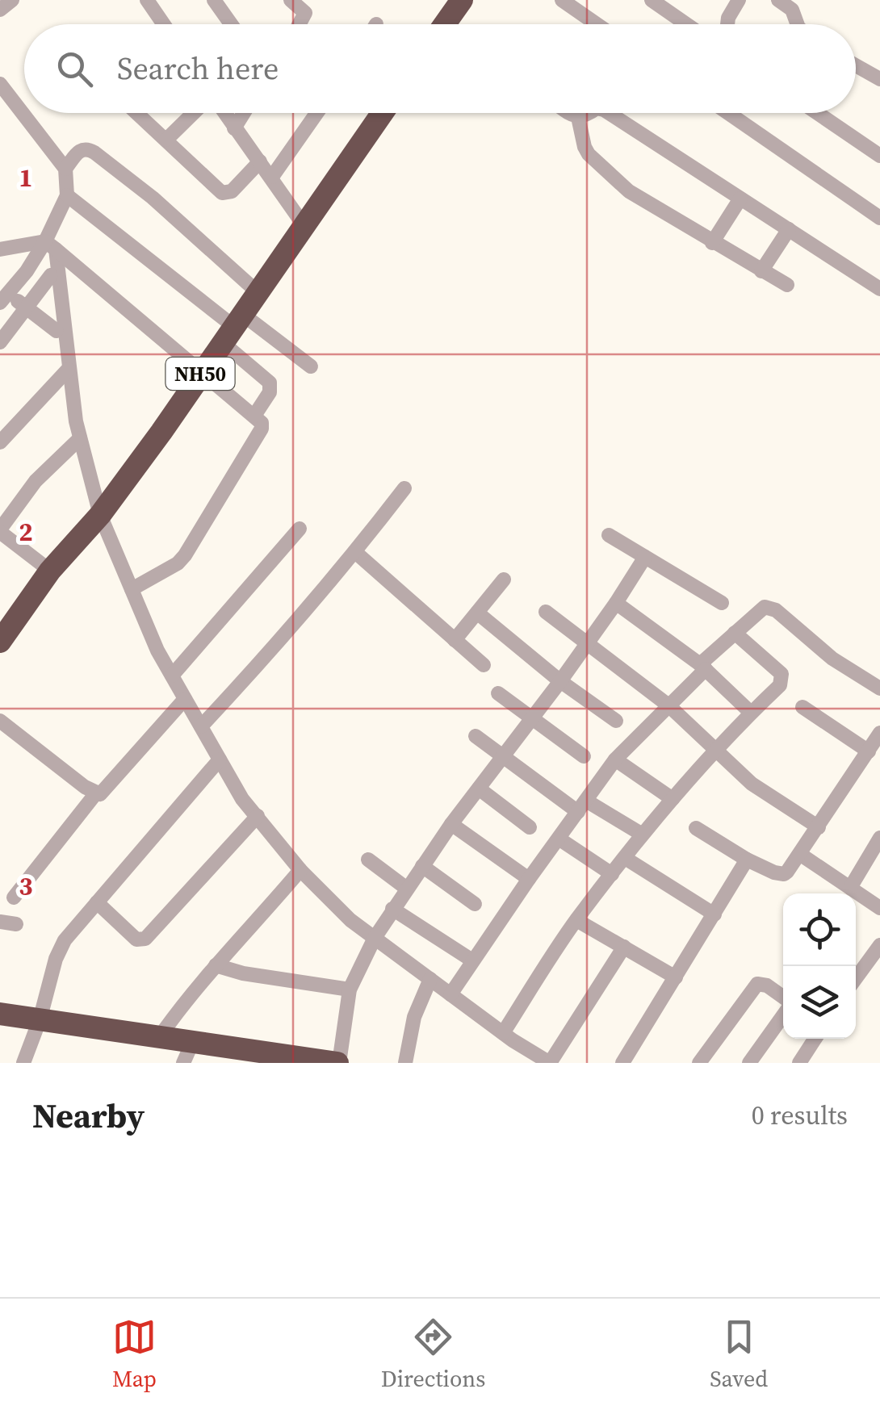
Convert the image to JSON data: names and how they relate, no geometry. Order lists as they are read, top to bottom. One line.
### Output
{"streets":{"highway":["NH50"]},"page":{"search":"Search here","heading":["Nearby","0 results"],"nav":["Map","Directions","Saved"]},"grid":{"rows":["1","2","3"]}}
